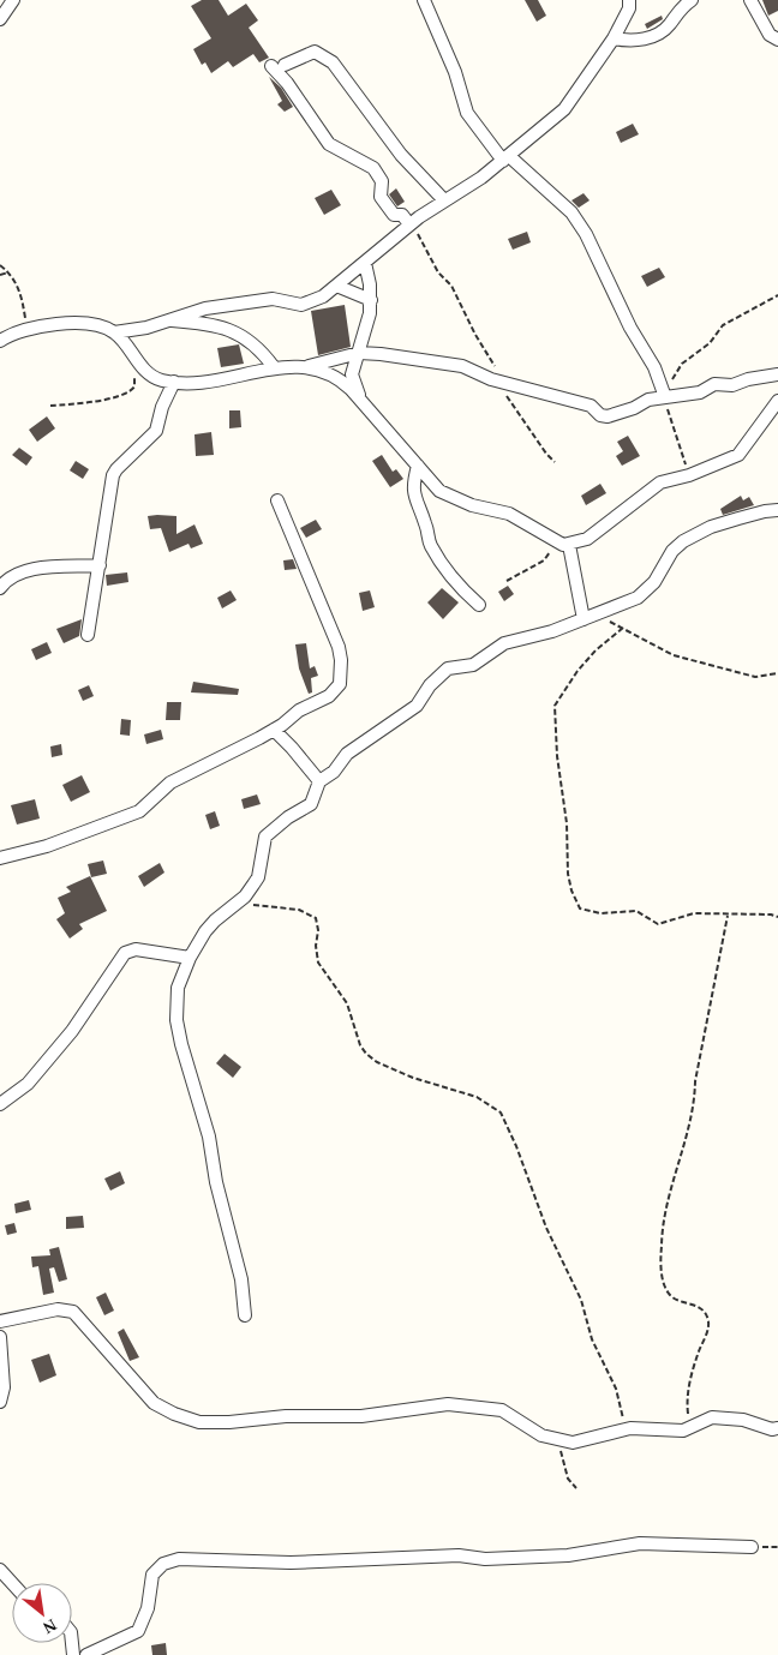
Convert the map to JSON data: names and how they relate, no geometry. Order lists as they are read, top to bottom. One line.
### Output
{"north":"bottom right"}
